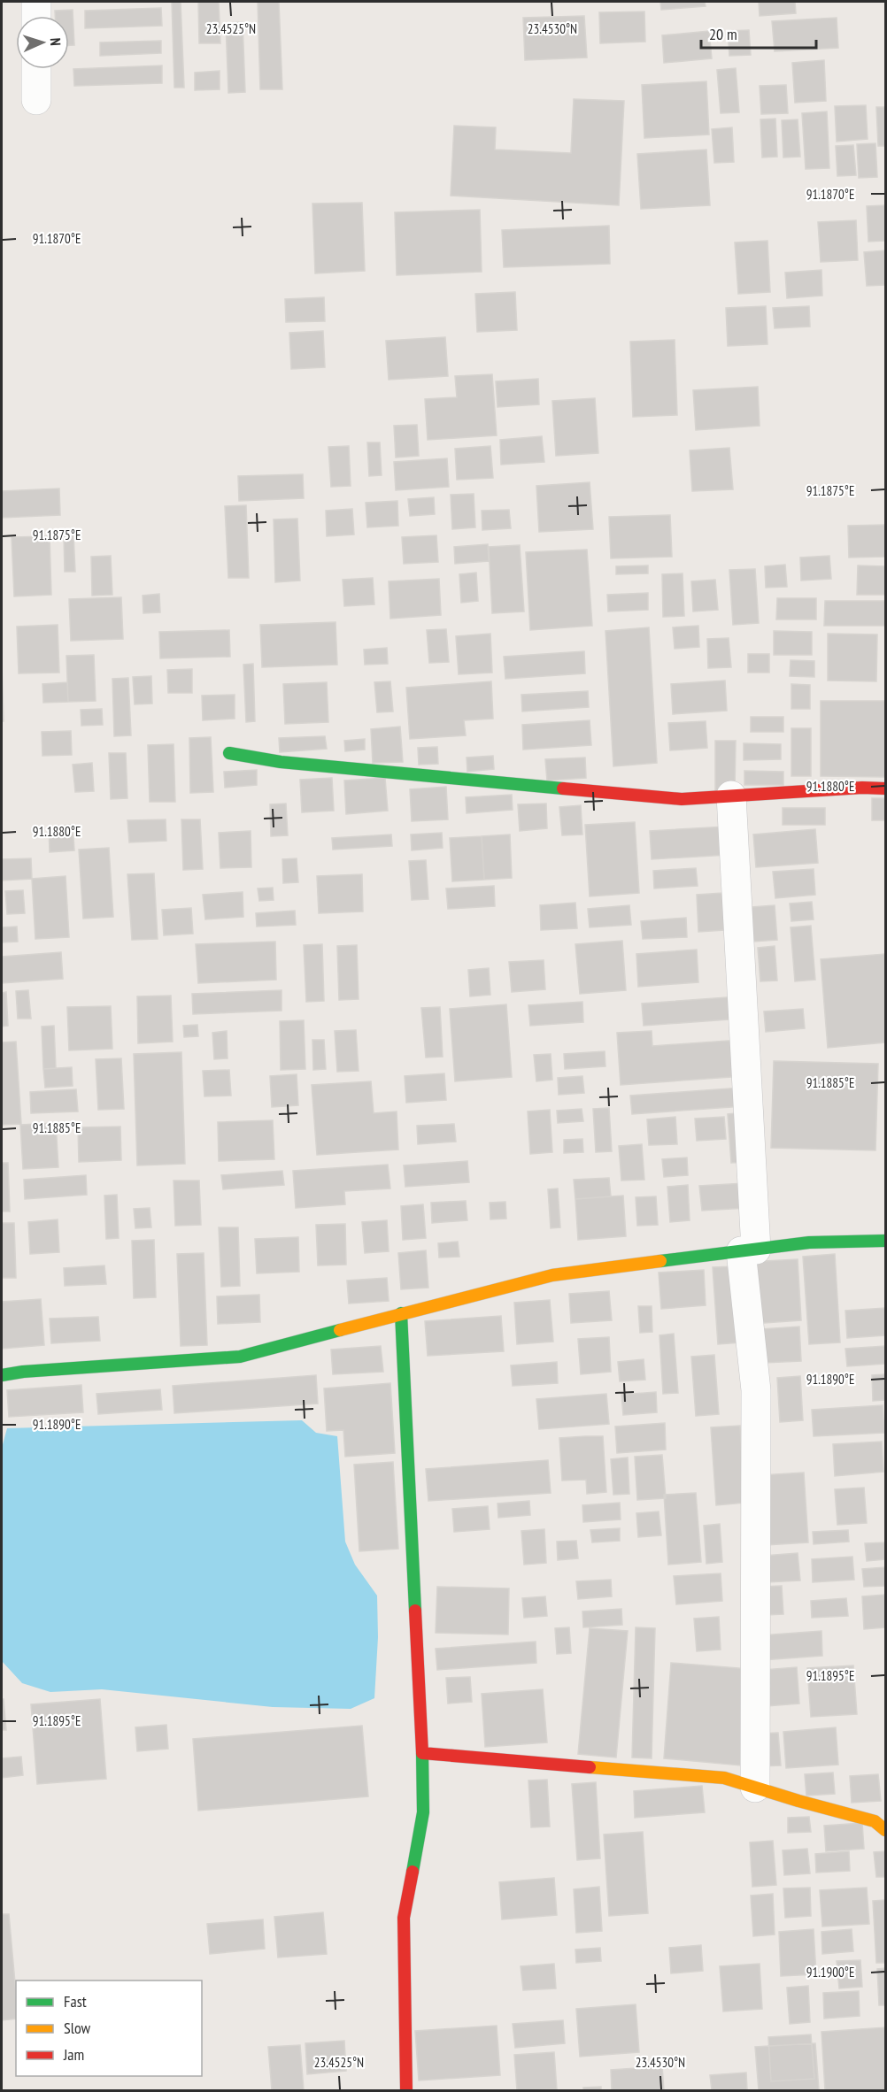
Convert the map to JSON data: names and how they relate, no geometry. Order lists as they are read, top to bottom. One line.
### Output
{"legend":["Fast","Slow","Jam"],"scale_bar":"20 m","north":"right","coordinates":["23.4525°N","23.4530°N","91.1870°E","91.1875°E","91.1880°E","91.1885°E","91.1890°E","91.1895°E","91.1900°E"]}
